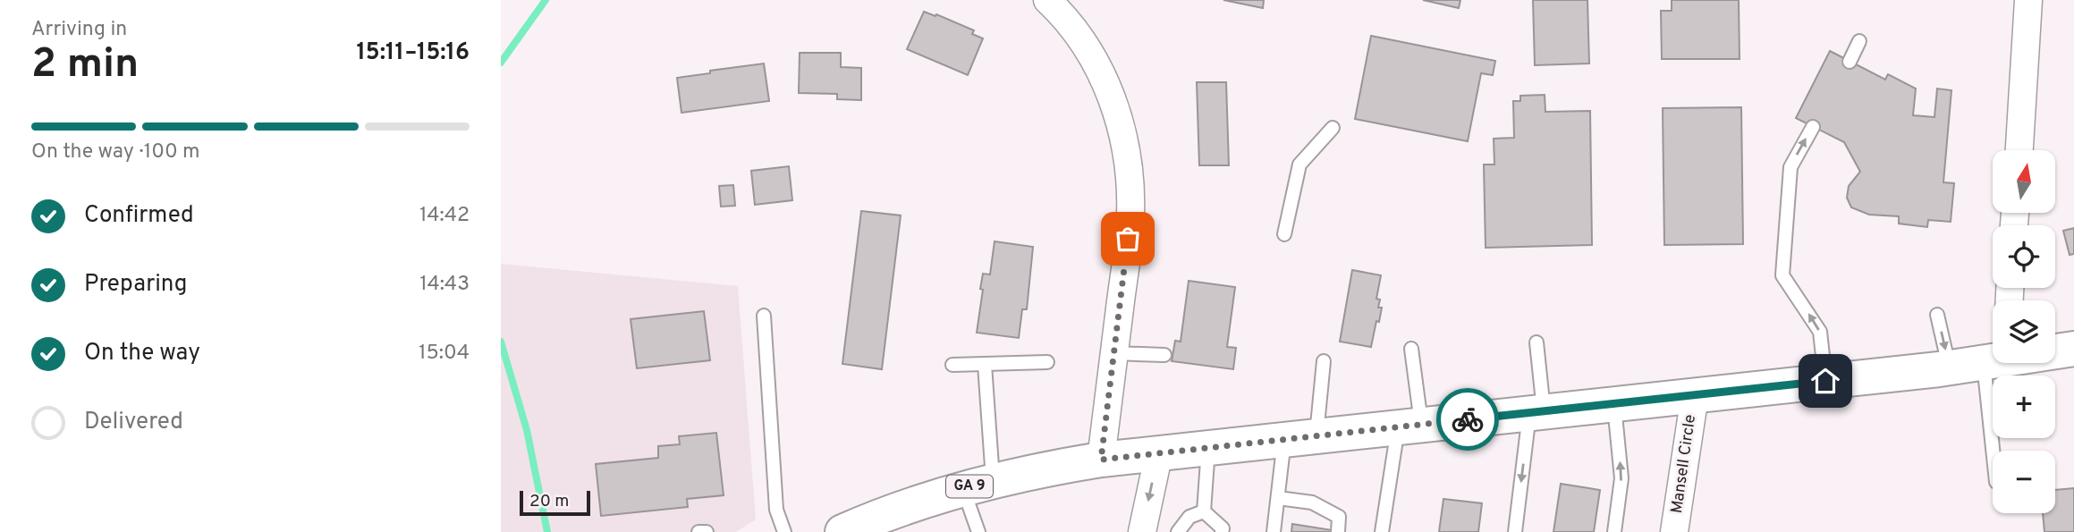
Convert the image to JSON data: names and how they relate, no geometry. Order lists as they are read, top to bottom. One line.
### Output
{"streets":{"highway":["GA 9"],"street":["Mansell Circle"]},"crossings":[["Mansell Circle","GA 9"]],"scale_bar":"20 m","north":"top","page":{"heading":["2 min","Arriving in","15:11–15:16"],"bar":"On the way · 100 m","map_buttons":["+","−"],"list":[["Confirmed","14:42"],["Preparing","14:43"],["On the way","15:04"],"Delivered"],"scale":"20 m"}}
